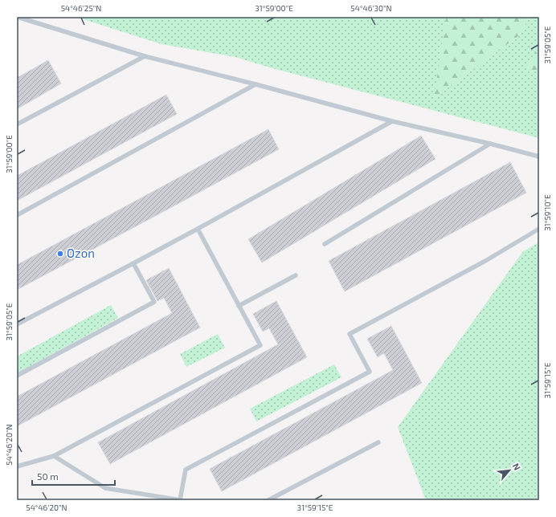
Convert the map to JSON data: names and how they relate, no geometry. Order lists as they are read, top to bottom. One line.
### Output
{"places":["Ozon"],"scale_bar":"50 m","north":"top right","coordinates":["54°46'25\"N","31°59'00\"E","54°46'30\"N","31°59'05\"E","31°59'10\"E","31°59'15\"E","54°46'20\"N"]}
